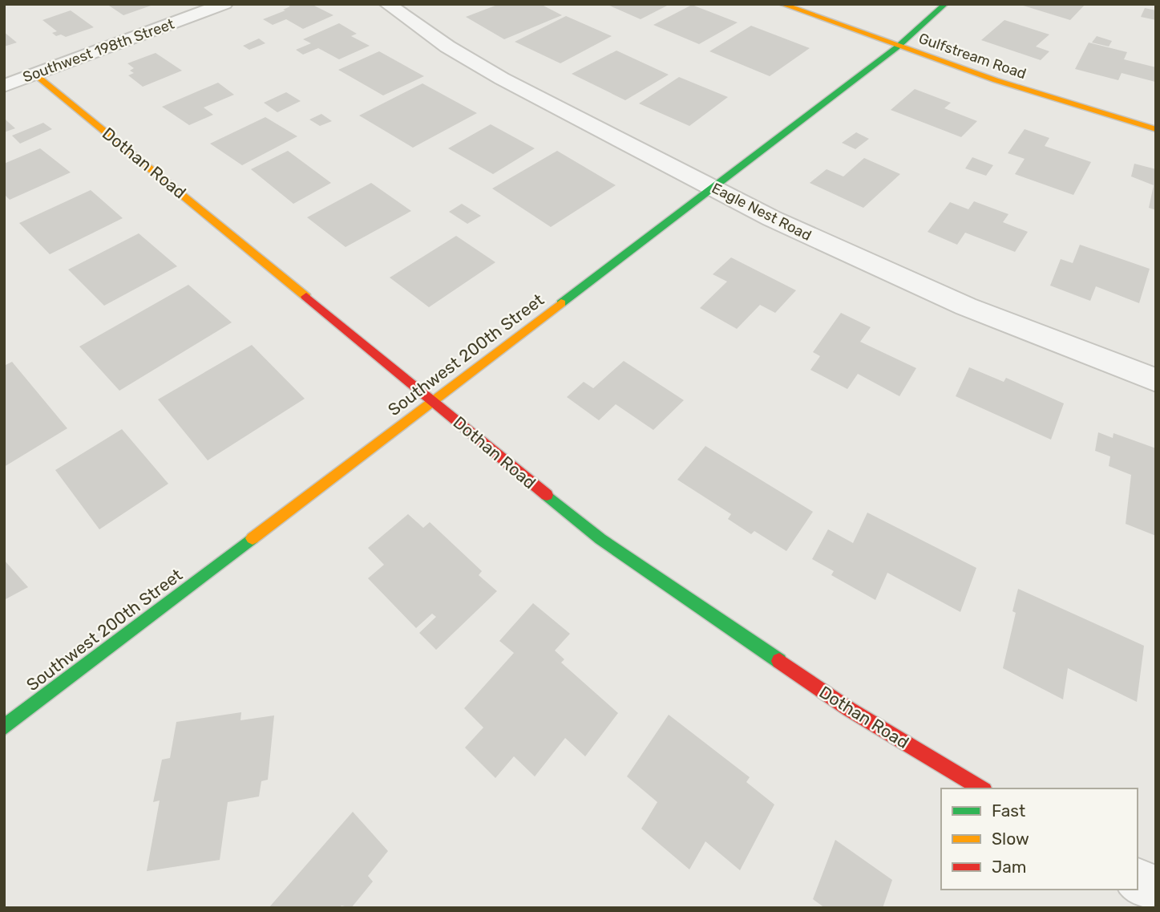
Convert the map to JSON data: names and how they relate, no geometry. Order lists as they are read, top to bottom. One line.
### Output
{"streets":{"street":["Southwest 198th Street","Gulfstream Road","Dothan Road","Eagle Nest Road","Southwest 200th Street"]},"crossings":[["Southwest 198th Street","Dothan Road"],["Gulfstream Road","Southwest 200th Street"],["Dothan Road","Southwest 200th Street"],["Eagle Nest Road","Southwest 200th Street"]],"legend":["Fast","Slow","Jam"]}
